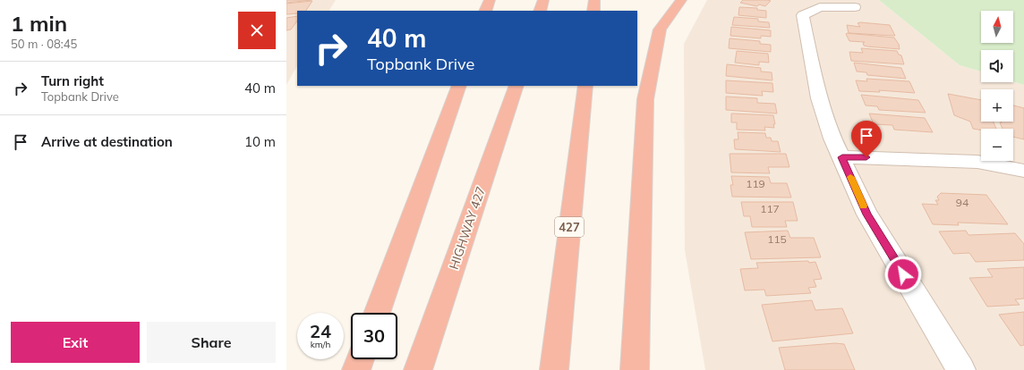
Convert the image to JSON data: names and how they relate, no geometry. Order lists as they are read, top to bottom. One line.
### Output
{"streets":{"highway":["427","HIGHWAY 427"]},"house_numbers":["119","94","117","115"],"north":"top","page":{"heading":["1 min","50 m · 08:45"],"map_buttons":["+","−"],"turn":["40 m","Topbank Drive"],"list":[{"name":"Turn right","note":"Topbank Drive","value":"40 m"},{"name":"Arrive at destination","value":"10 m"}],"speed":"24 km/h","limit":"30","buttons":["Exit","Share"]}}
